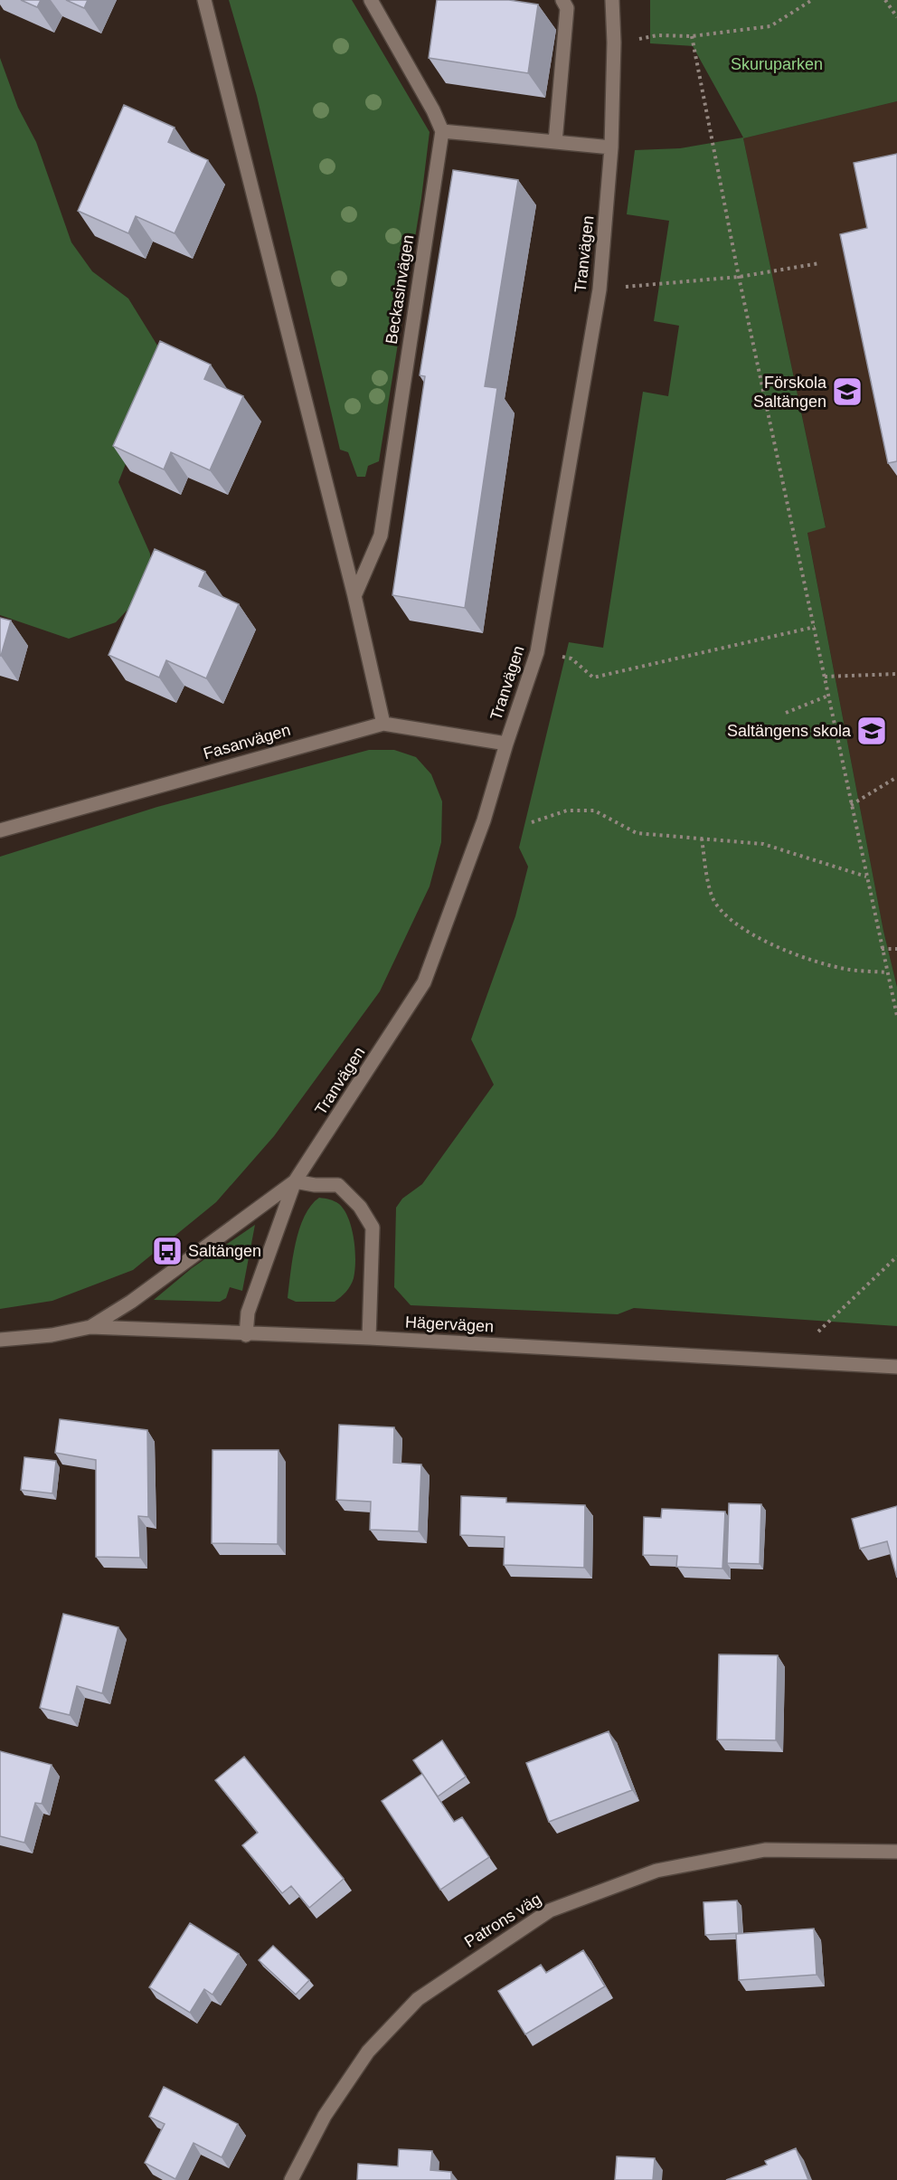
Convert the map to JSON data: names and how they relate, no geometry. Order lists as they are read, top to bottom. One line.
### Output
{"streets":{"street":["Tranvägen","Beckasinvägen","Fasanvägen","Hägervägen","Patrons väg"]},"crossings":[["Tranvägen","Fasanvägen"],["Tranvägen","Hägervägen"]],"parks":["Skuruparken"],"places":{"school or university":["Förskola Saltängen","Saltängens skola"],"bus stop":["Saltängen"]}}
